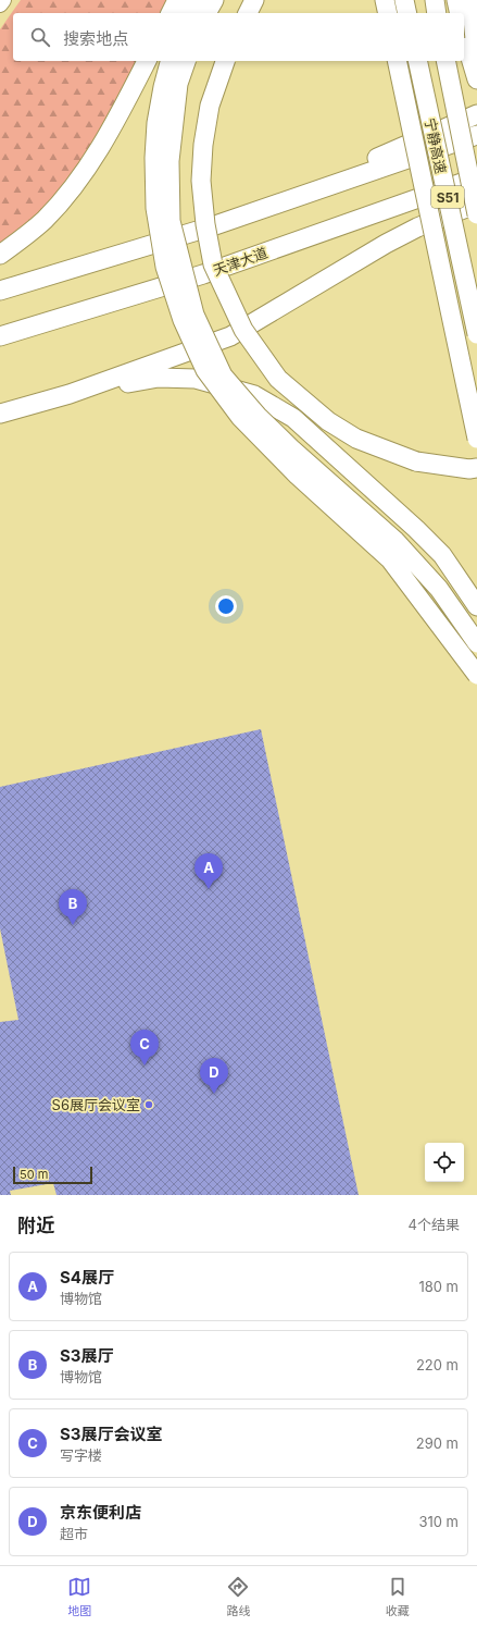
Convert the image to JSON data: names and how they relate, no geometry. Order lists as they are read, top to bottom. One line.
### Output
{"streets":{"highway":["宁静高速","S51","天津大道"]},"places":["S6展厅会议室"],"scale_bar":"50 m","page":{"search":"搜索地点","pins":["A","B","C","D"],"scale":"50 m","heading":["附近","4个结果"],"list":[{"mark":"A","name":"S4展厅","note":"博物馆","value":"180 m"},{"mark":"B","name":"S3展厅","note":"博物馆","value":"220 m"},{"mark":"C","name":"S3展厅会议室","note":"写字楼","value":"290 m"},{"mark":"D","name":"京东便利店","note":"超市","value":"310 m"}],"nav":["地图","路线","收藏"]}}
